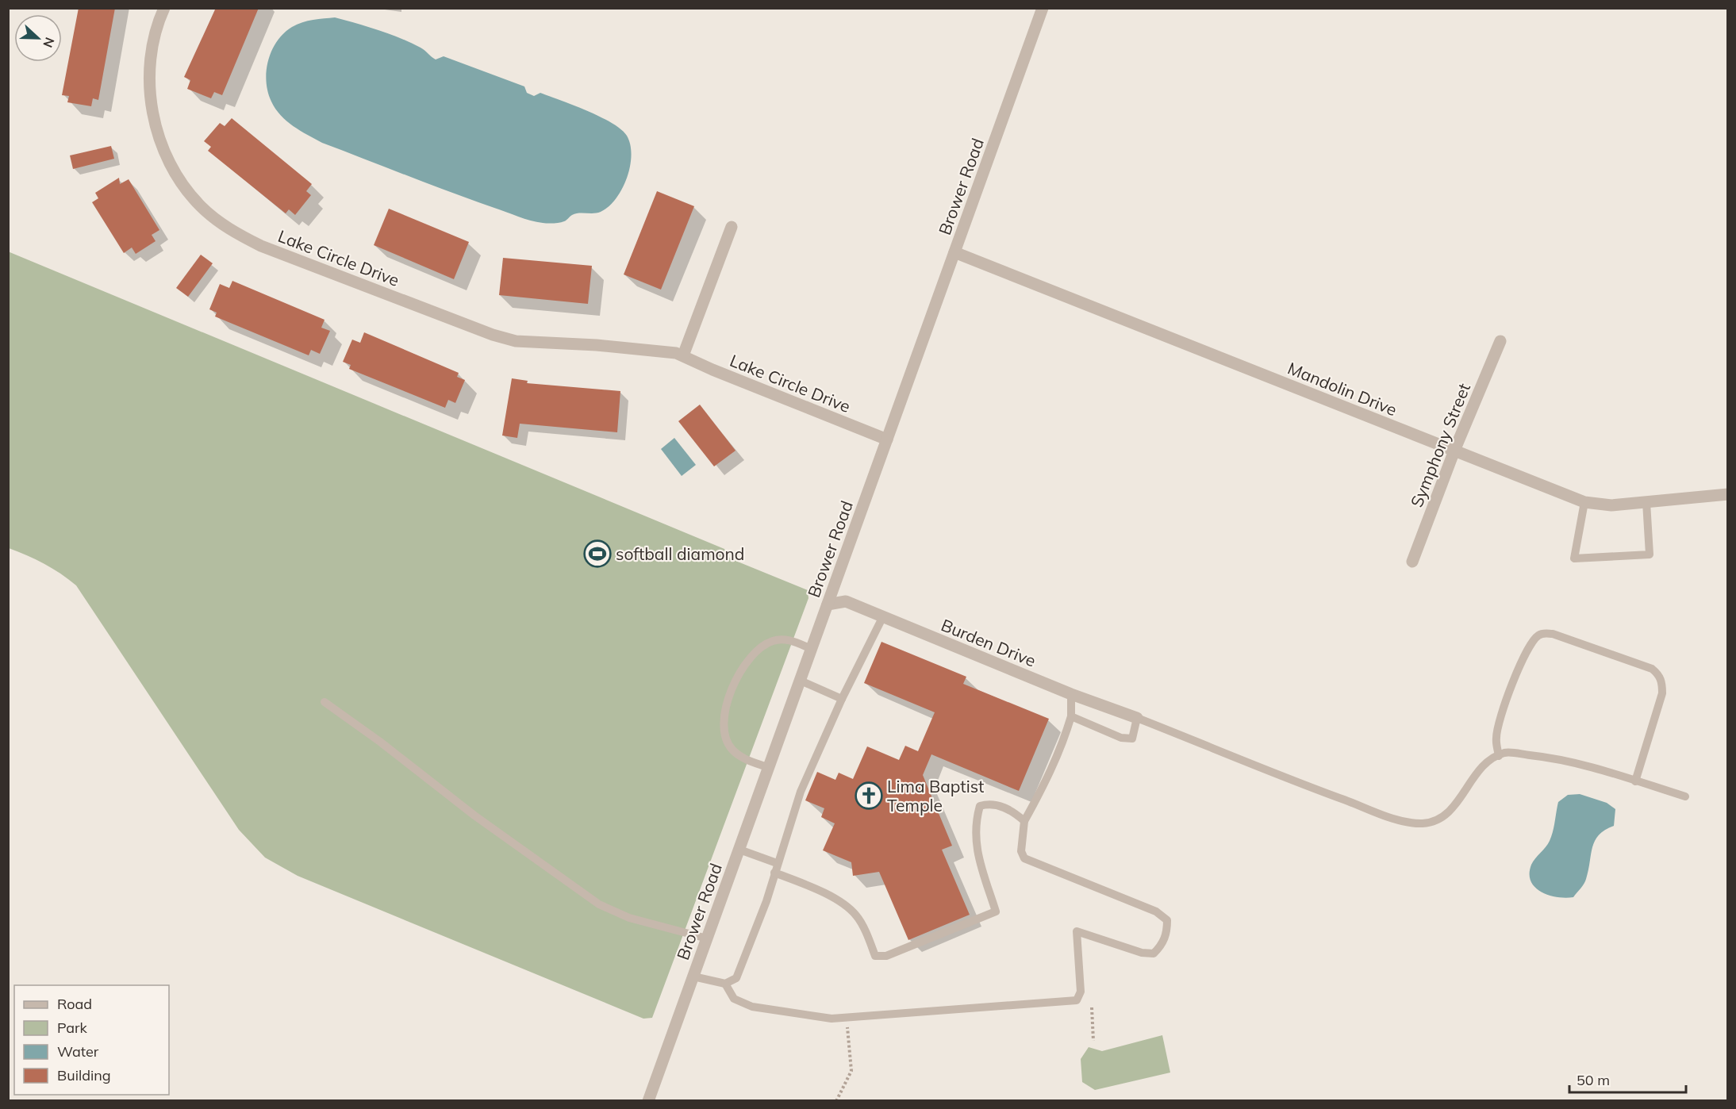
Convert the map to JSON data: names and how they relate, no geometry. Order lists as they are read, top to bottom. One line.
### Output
{"streets":{"street":["Brower Road","Lake Circle Drive","Mandolin Drive","Symphony Street","Burden Drive"]},"crossings":[["Brower Road","Lake Circle Drive"],["Brower Road","Mandolin Drive"],["Brower Road","Burden Drive"],["Mandolin Drive","Symphony Street"]],"places":{"sports":["softball diamond"],"church":["Lima Baptist Temple"]},"legend":["Road","Park","Water","Building"],"scale_bar":"50 m","north":"right"}
